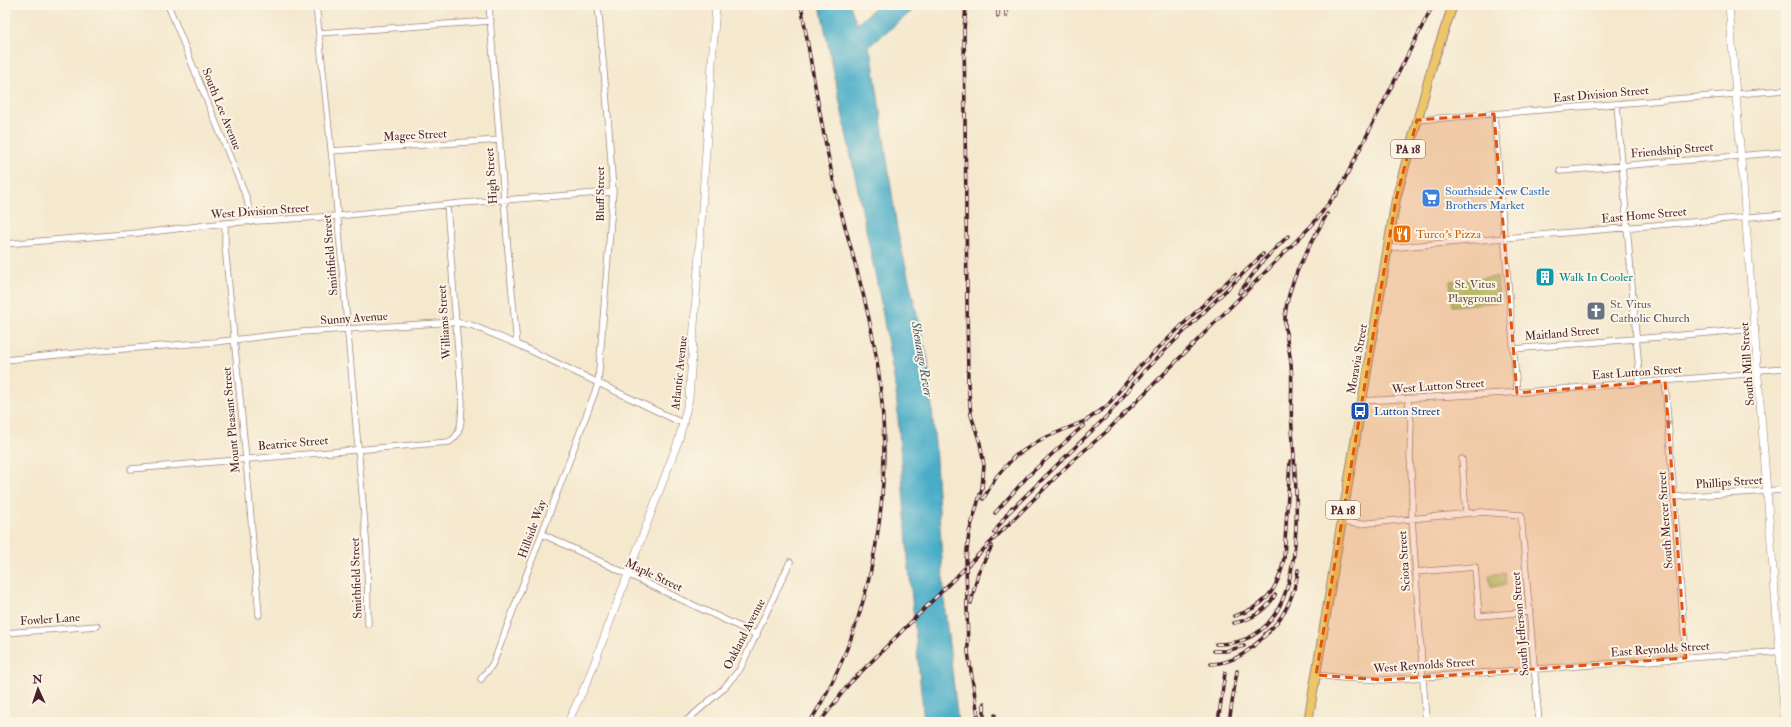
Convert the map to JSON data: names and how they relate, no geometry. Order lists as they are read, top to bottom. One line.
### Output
{"streets":{"main road":["PA 18","Moravia Street"],"street":["East Division Street","South Lee Avenue","Magee Street","Friendship Street","High Street","Bluff Street","West Division Street","East Home Street","Smithfield Street","Sunny Avenue","Williams Street","Maitland Street","South Mill Street","East Lutton Street","Atlantic Avenue","West Lutton Street","Mount Pleasant Street","Beatrice Street","Phillips Street","South Mercer Street","Hillside Way","Sciota Street","Maple Street","Fowler Lane","South Jefferson Street","Oakland Avenue","East Reynolds Street","West Reynolds Street"]},"crossings":[["East Division Street","Moravia Street"],["East Division Street","South Mill Street"],["South Lee Avenue","West Division Street"],["Magee Street","High Street"],["Magee Street","Smithfield Street"],["Friendship Street","South Mill Street"],["High Street","West Division Street"],["High Street","Sunny Avenue"],["Bluff Street","West Division Street"],["Bluff Street","Sunny Avenue"],["Bluff Street","Hillside Way"],["West Division Street","Smithfield Street"],["West Division Street","Williams Street"],["West Division Street","Mount Pleasant Street"],["East Home Street","Moravia Street"],["East Home Street","South Mill Street"],["Smithfield Street","Sunny Avenue"],["Smithfield Street","Beatrice Street"],["Sunny Avenue","Williams Street"],["Sunny Avenue","Atlantic Avenue"],["Sunny Avenue","Mount Pleasant Street"],["Sunny Avenue","Hillside Way"],["Williams Street","Beatrice Street"],["Maitland Street","South Mill Street"],["Moravia Street","West Lutton Street"],["Moravia Street","West Reynolds Street"],["South Mill Street","East Lutton Street"],["South Mill Street","Phillips Street"],["South Mill Street","East Reynolds Street"],["East Lutton Street","West Lutton Street"],["East Lutton Street","South Mercer Street"],["Atlantic Avenue","Maple Street"],["West Lutton Street","Sciota Street"],["Mount Pleasant Street","Beatrice Street"],["Phillips Street","South Mercer Street"],["South Mercer Street","East Reynolds Street"],["Hillside Way","Maple Street"],["Sciota Street","West Reynolds Street"],["Maple Street","Oakland Avenue"],["South Jefferson Street","East Reynolds Street"],["South Jefferson Street","West Reynolds Street"],["East Reynolds Street","West Reynolds Street"]],"one_way":["South Mercer Street"],"water":["Shenango River"],"parks":["St. Vitus Playground"],"places":{"supermarket":["Southside New Castle Brothers Market"],"restaurant":["Turco's Pizza"],"building":["Walk In Cooler"],"church":["St. Vitus Catholic Church"],"bus stop":["Lutton Street"]},"north":"top"}
